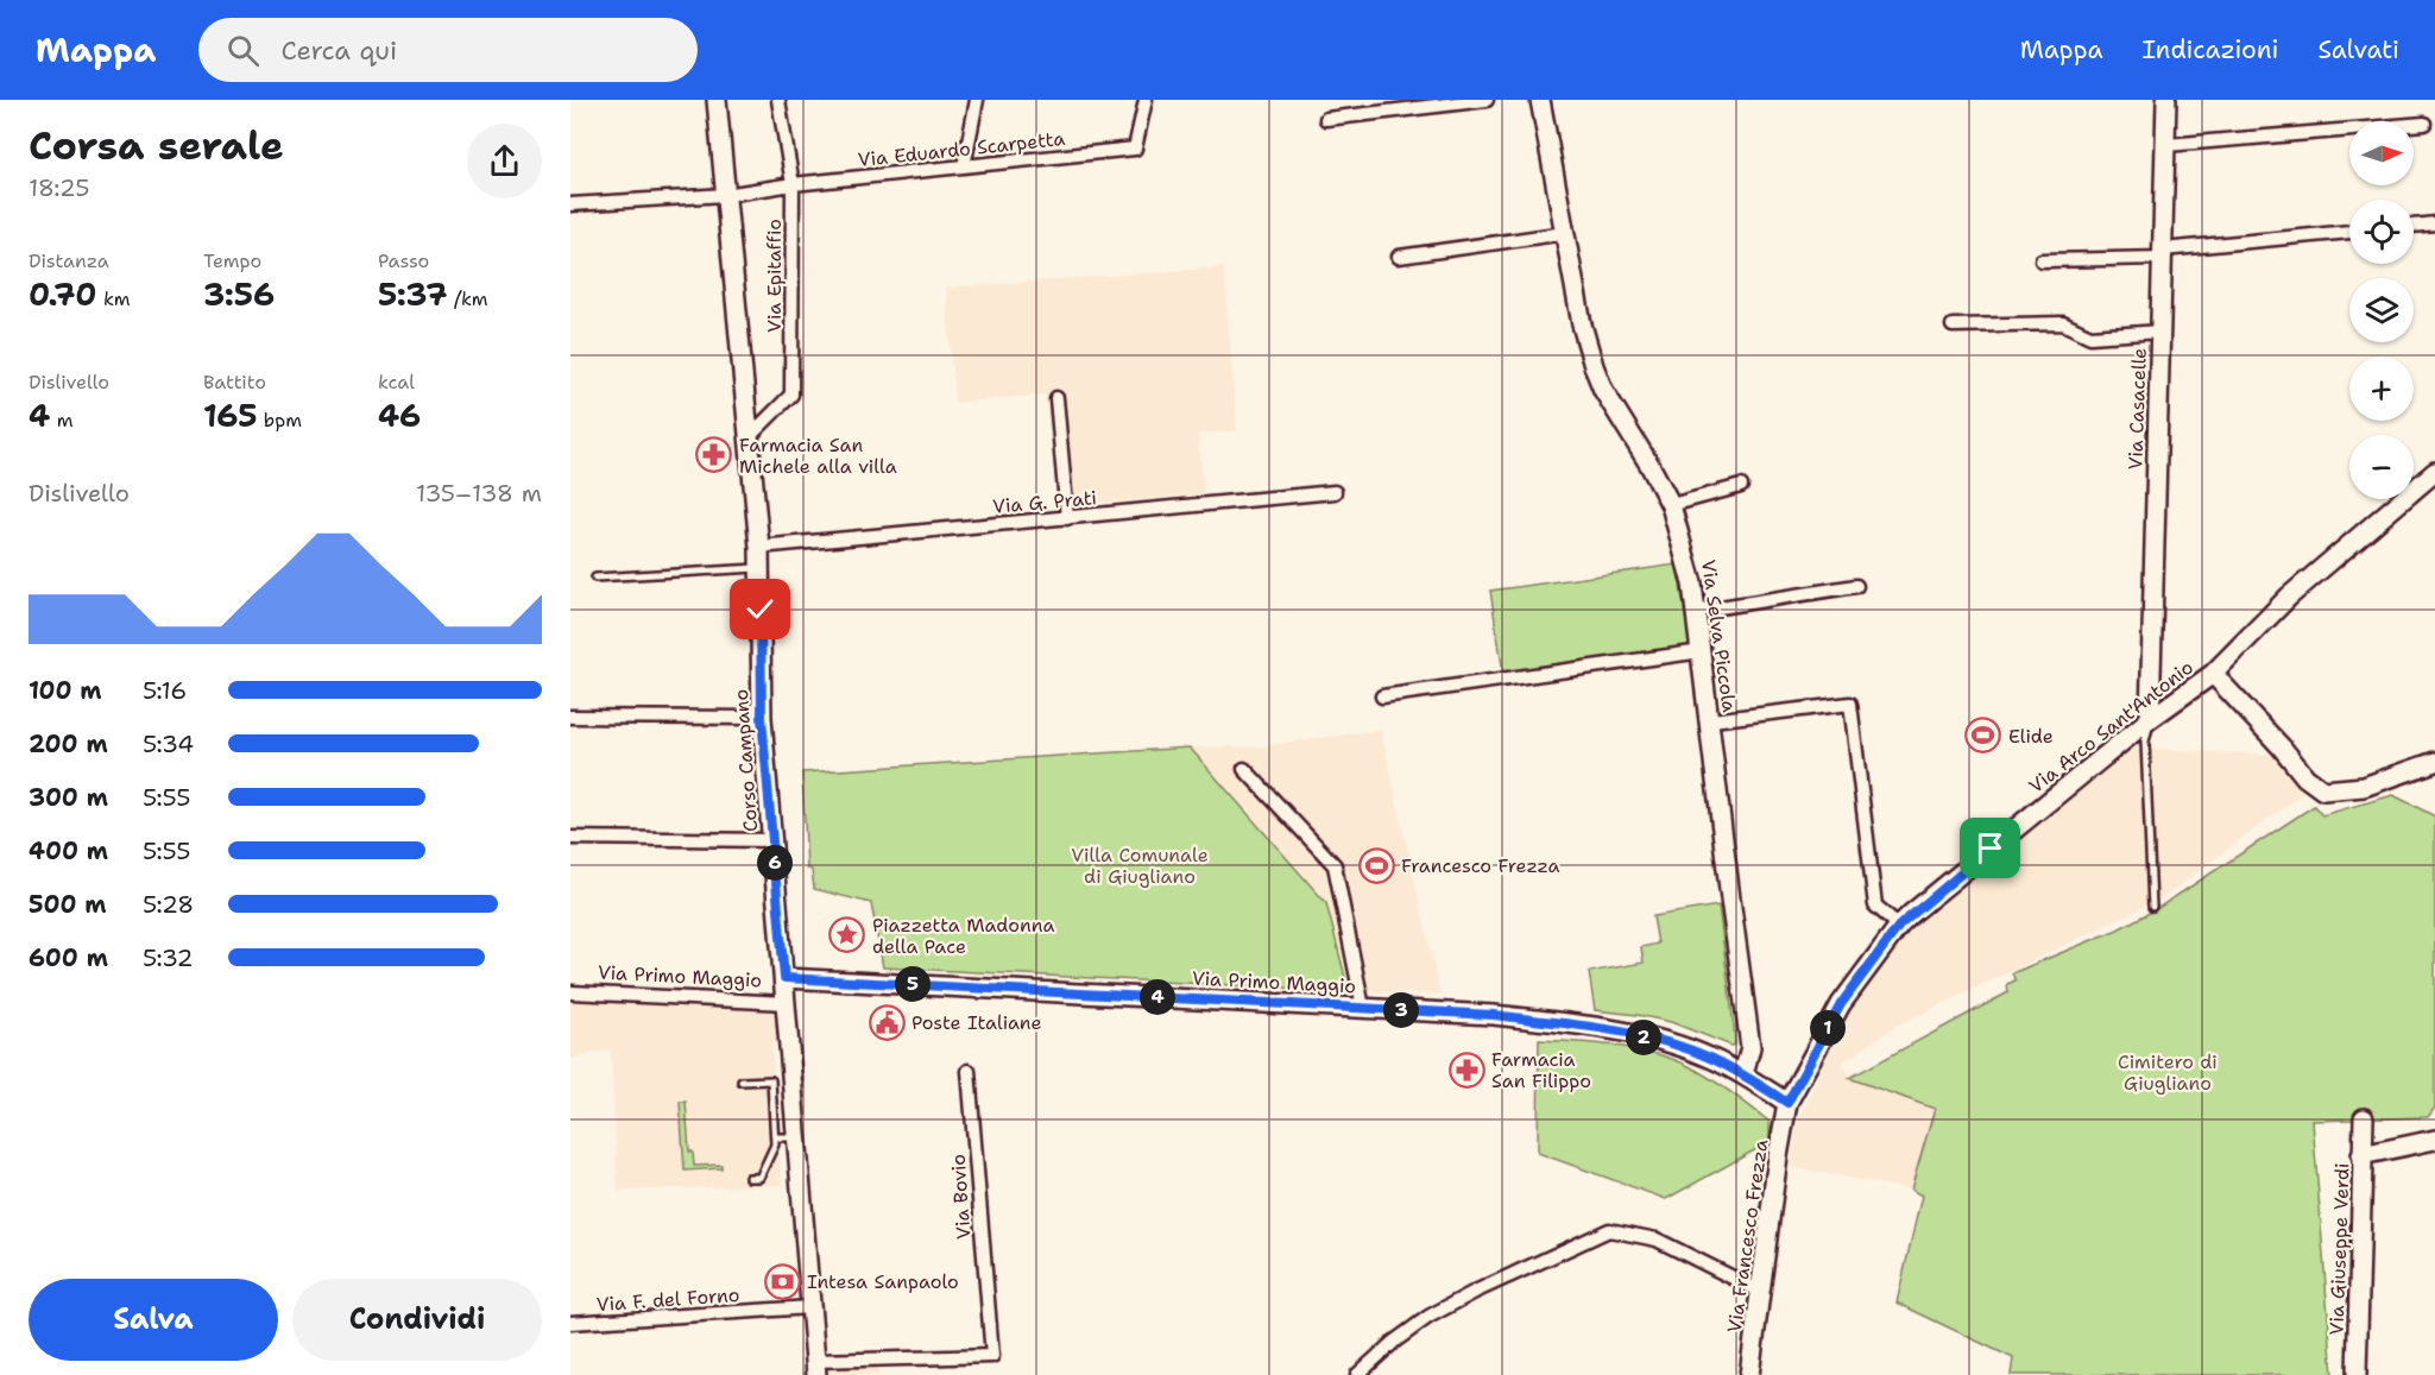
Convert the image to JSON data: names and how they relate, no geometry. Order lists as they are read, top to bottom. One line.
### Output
{"streets":{"street":["Via Eduardo Scarpetta","Via Epitaffio","Via Casacelle","Via G. Prati","Via Selva Piccola","Via Arco Sant'Antonio","Corso Campano","Via Primo Maggio","Via Bovio","Via Francesco Frezza","Via Giuseppe Verdi","Via F. del Forno"]},"crossings":[["Via Eduardo Scarpetta","Via Epitaffio"],["Via Eduardo Scarpetta","Corso Campano"],["Via Epitaffio","Corso Campano"],["Via Casacelle","Via Arco Sant'Antonio"],["Via G. Prati","Corso Campano"],["Via Selva Piccola","Via Primo Maggio"],["Via Arco Sant'Antonio","Via Primo Maggio"],["Via Arco Sant'Antonio","Via Francesco Frezza"],["Corso Campano","Via Primo Maggio"],["Corso Campano","Via Bovio"],["Corso Campano","Via F. del Forno"],["Via Primo Maggio","Via Francesco Frezza"]],"parks":["Villa Comunale di Giugliano","Cimitero di Giugliano"],"places":{"pharmacy":["Farmacia San Michele alla villa","Farmacia San Filippo"],"sports":["Elide","Francesco Frezza"],"place":["Piazzetta Madonna della Pace"],"public building":["Poste Italiane"],"bank":["Intesa Sanpaolo"]},"north":"right","page":{"header":"Mappa","search":"Cerca qui","nav":["Mappa","Indicazioni","Salvati"],"heading":["Corsa serale","18:25"],"map_buttons":["+","−"],"stats":[["Distanza","0.70 km"],["Tempo","3:56"],["Passo","5:37 /km"],["Dislivello","4 m"],["Battito","165 bpm"],["kcal","46"]],"chart":["Dislivello","135–138 m"],"list":[{"name":"100 m","note":"5:16"},{"name":"200 m","note":"5:34"},{"name":"300 m","note":"5:55"},{"name":"400 m","note":"5:55"},{"name":"500 m","note":"5:28"},{"name":"600 m","note":"5:32"}],"pins":["6","5","4","3","1","2"],"buttons":["Salva","Condividi"]}}
